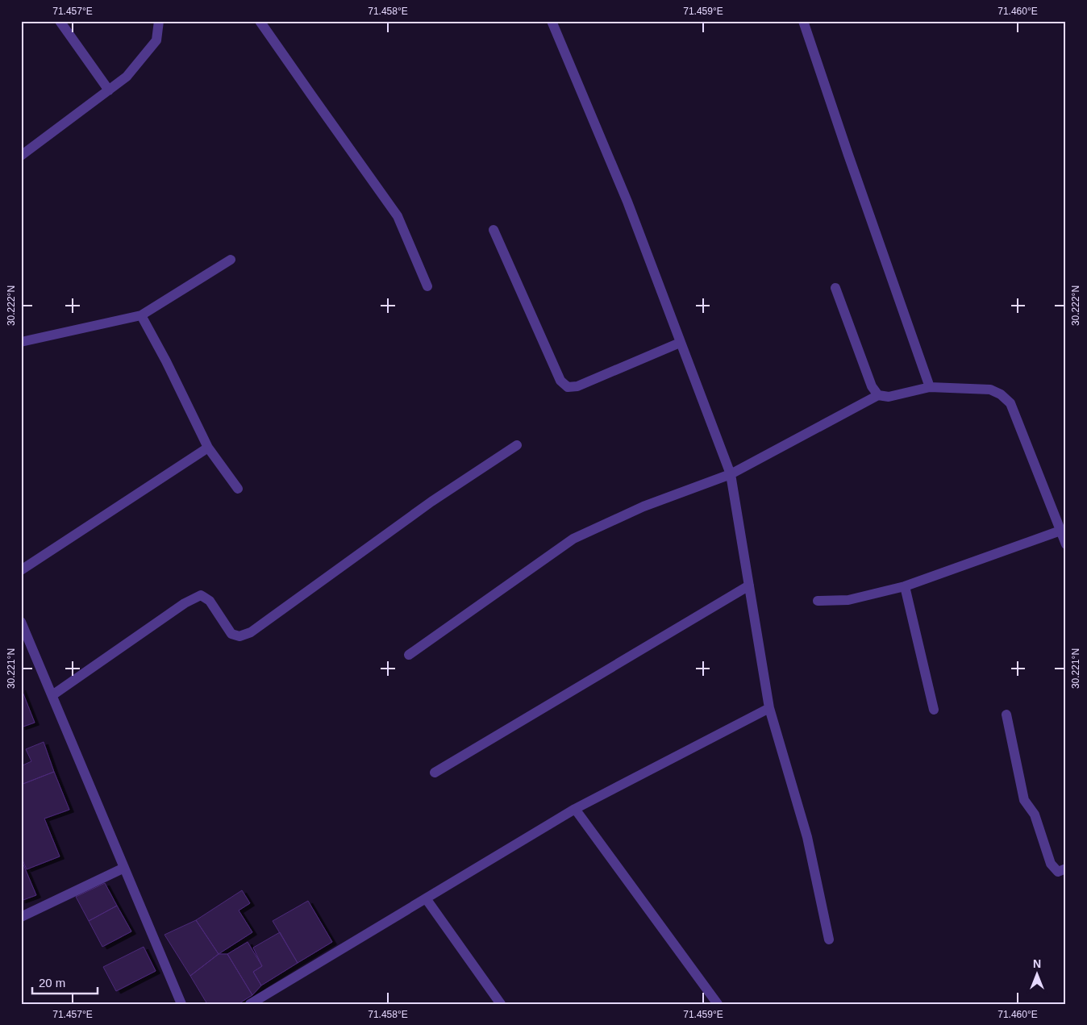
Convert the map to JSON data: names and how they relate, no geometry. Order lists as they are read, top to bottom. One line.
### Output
{"scale_bar":"20 m","north":"top","coordinates":["71.457°E","71.458°E","71.459°E","71.460°E","30.222°N","30.221°N"]}
